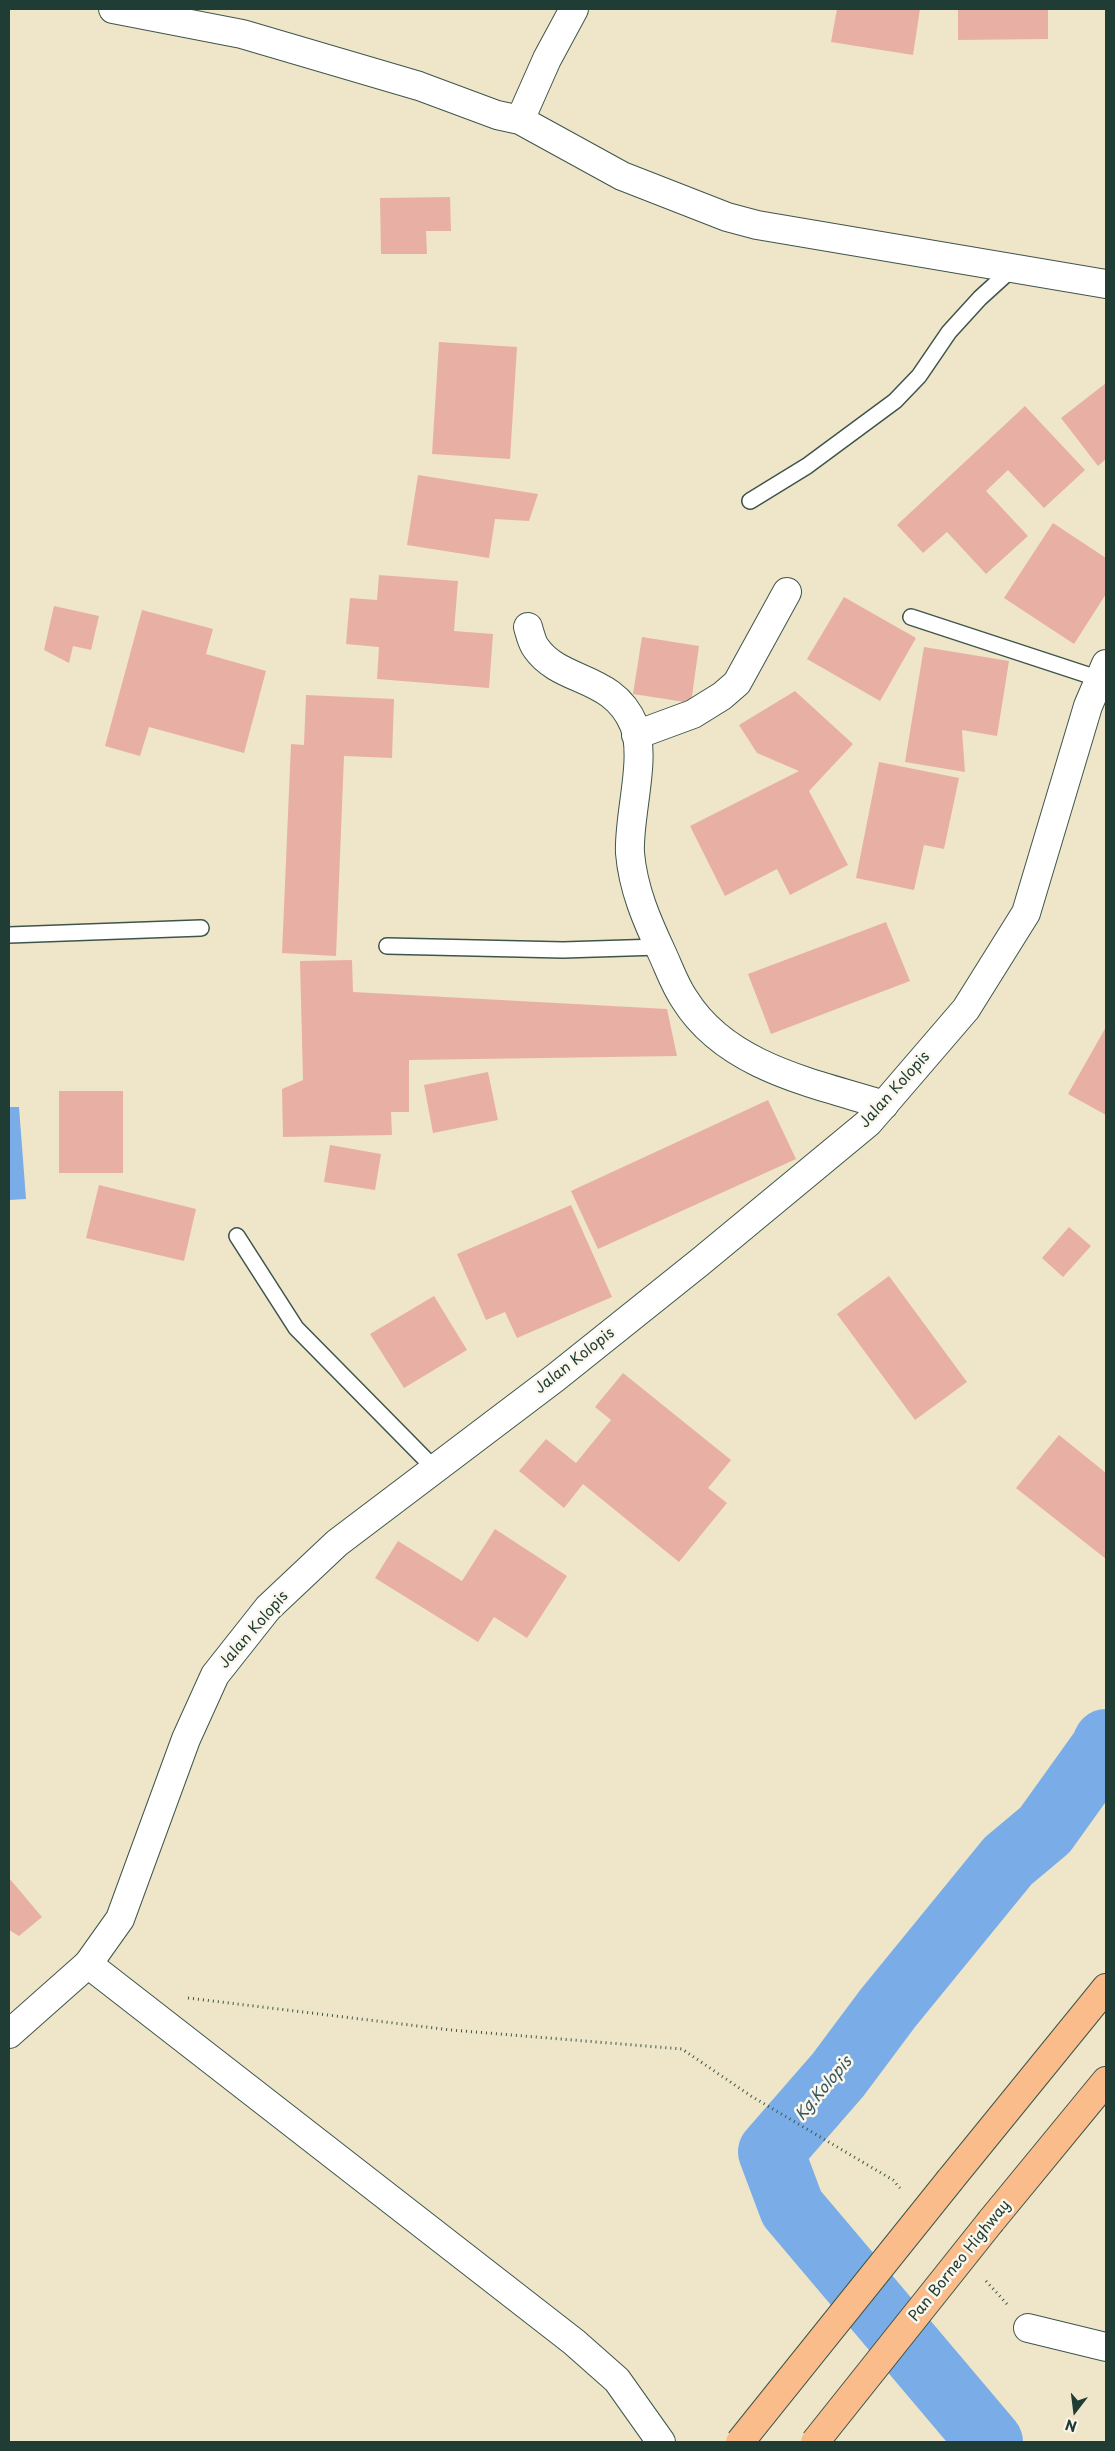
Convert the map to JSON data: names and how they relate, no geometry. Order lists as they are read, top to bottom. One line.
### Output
{"streets":{"highway":["Pan Borneo Highway"],"street":["Jalan Kolopis"]},"water":["Kg.Kolopis"],"north":"bottom"}
